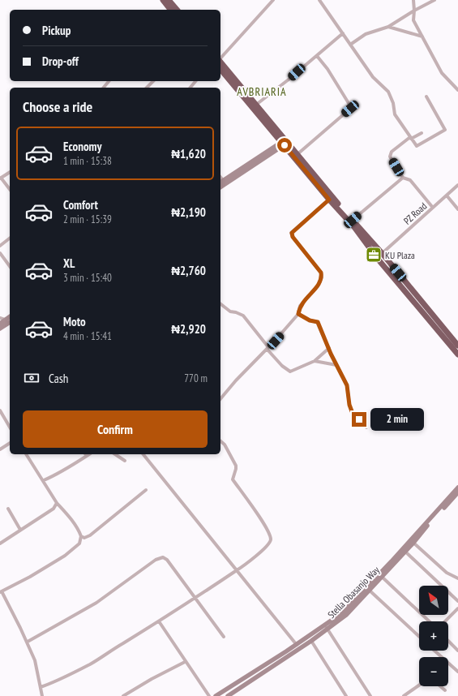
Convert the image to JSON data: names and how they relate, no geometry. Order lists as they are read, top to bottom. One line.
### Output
{"streets":{"street":["PZ Road","Stella Obasanjo Way"]},"districts":["AVBRIARIA"],"places":{"office":["KU Plaza"]},"north":"top left","page":{"banner":["Pickup","Drop-off"],"heading":"Choose a ride","list":[{"name":"Economy","note":"1 min · 15:38","value":"₦1,620"},{"name":"Comfort","note":"2 min · 15:39","value":"₦2,190"},{"name":"XL","note":"3 min · 15:40","value":"₦2,760"},{"name":"Moto","note":"4 min · 15:41","value":"₦2,920"}],"pay":["Cash","770 m"],"buttons":"Confirm","bubble":"2 min","map_buttons":["+","−"]}}
